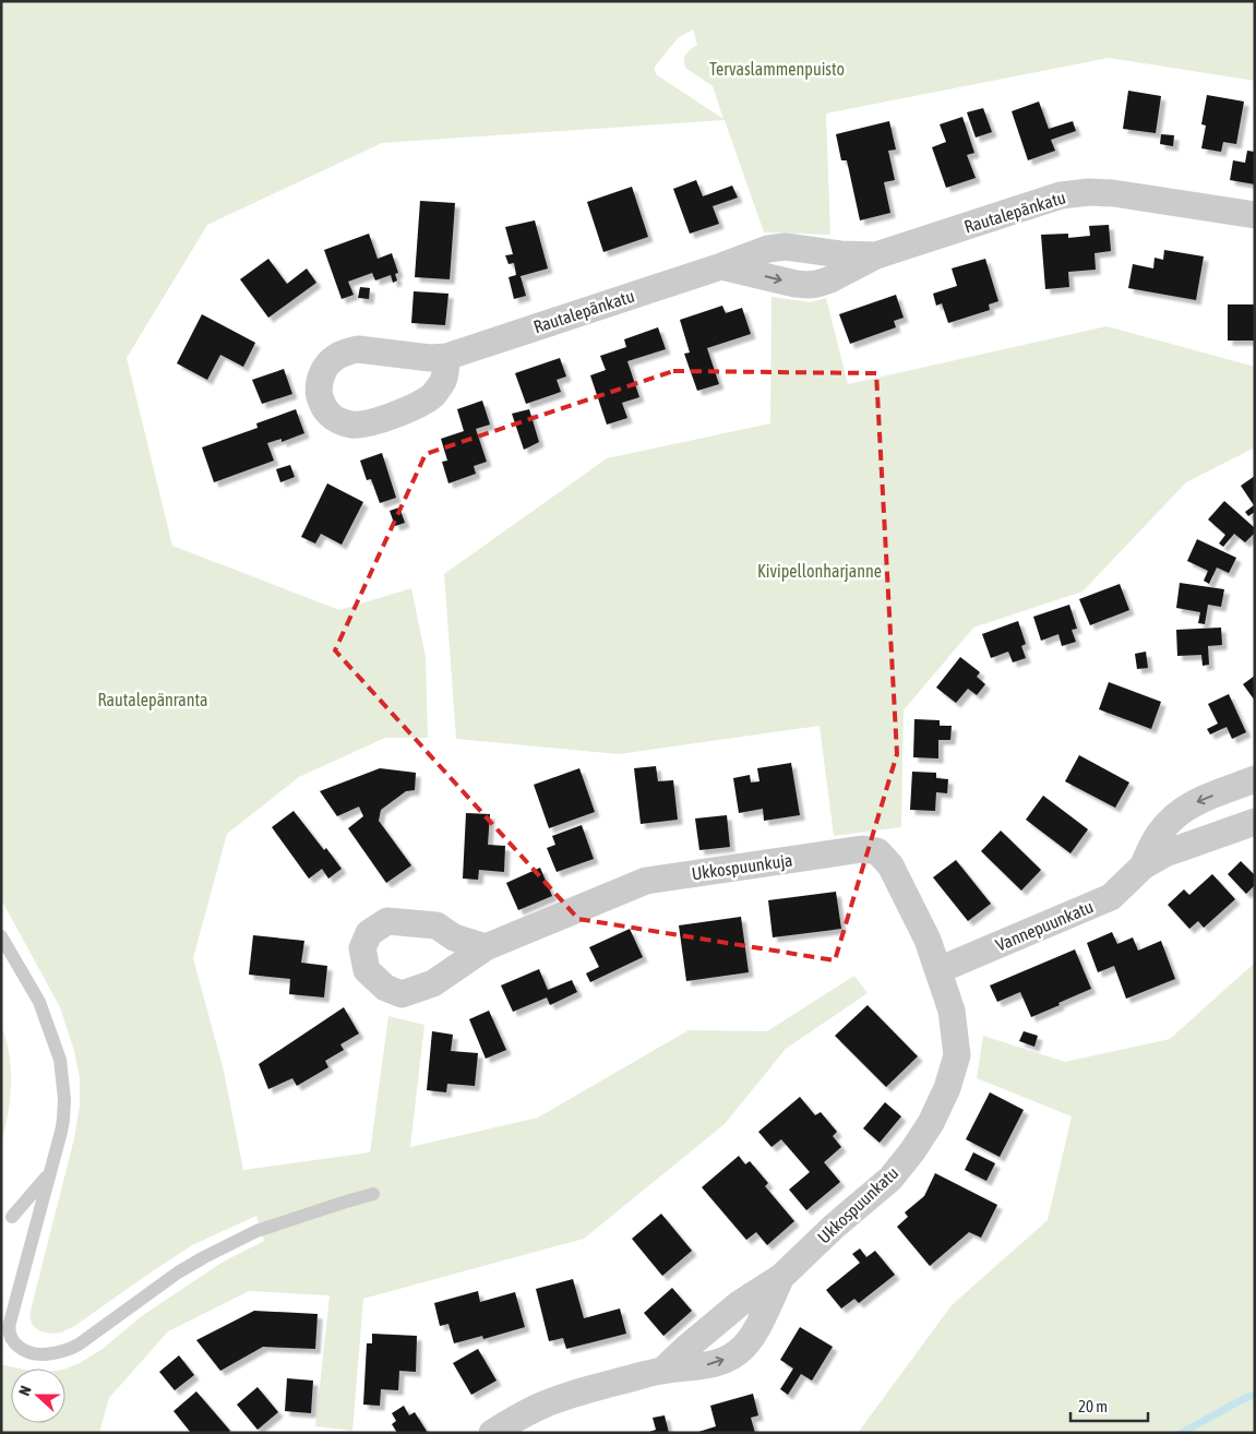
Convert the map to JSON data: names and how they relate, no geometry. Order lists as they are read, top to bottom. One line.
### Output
{"streets":{"street":["Rautalepänkatu","Ukkospuunkuja","Vannepuunkatu","Ukkospuunkatu"]},"crossings":[["Ukkospuunkuja","Vannepuunkatu"],["Ukkospuunkuja","Ukkospuunkatu"],["Vannepuunkatu","Ukkospuunkatu"]],"parks":["Tervaslammenpuisto","Kivipellonharjanne","Rautalepänranta"],"scale_bar":"20 m","north":"left"}
